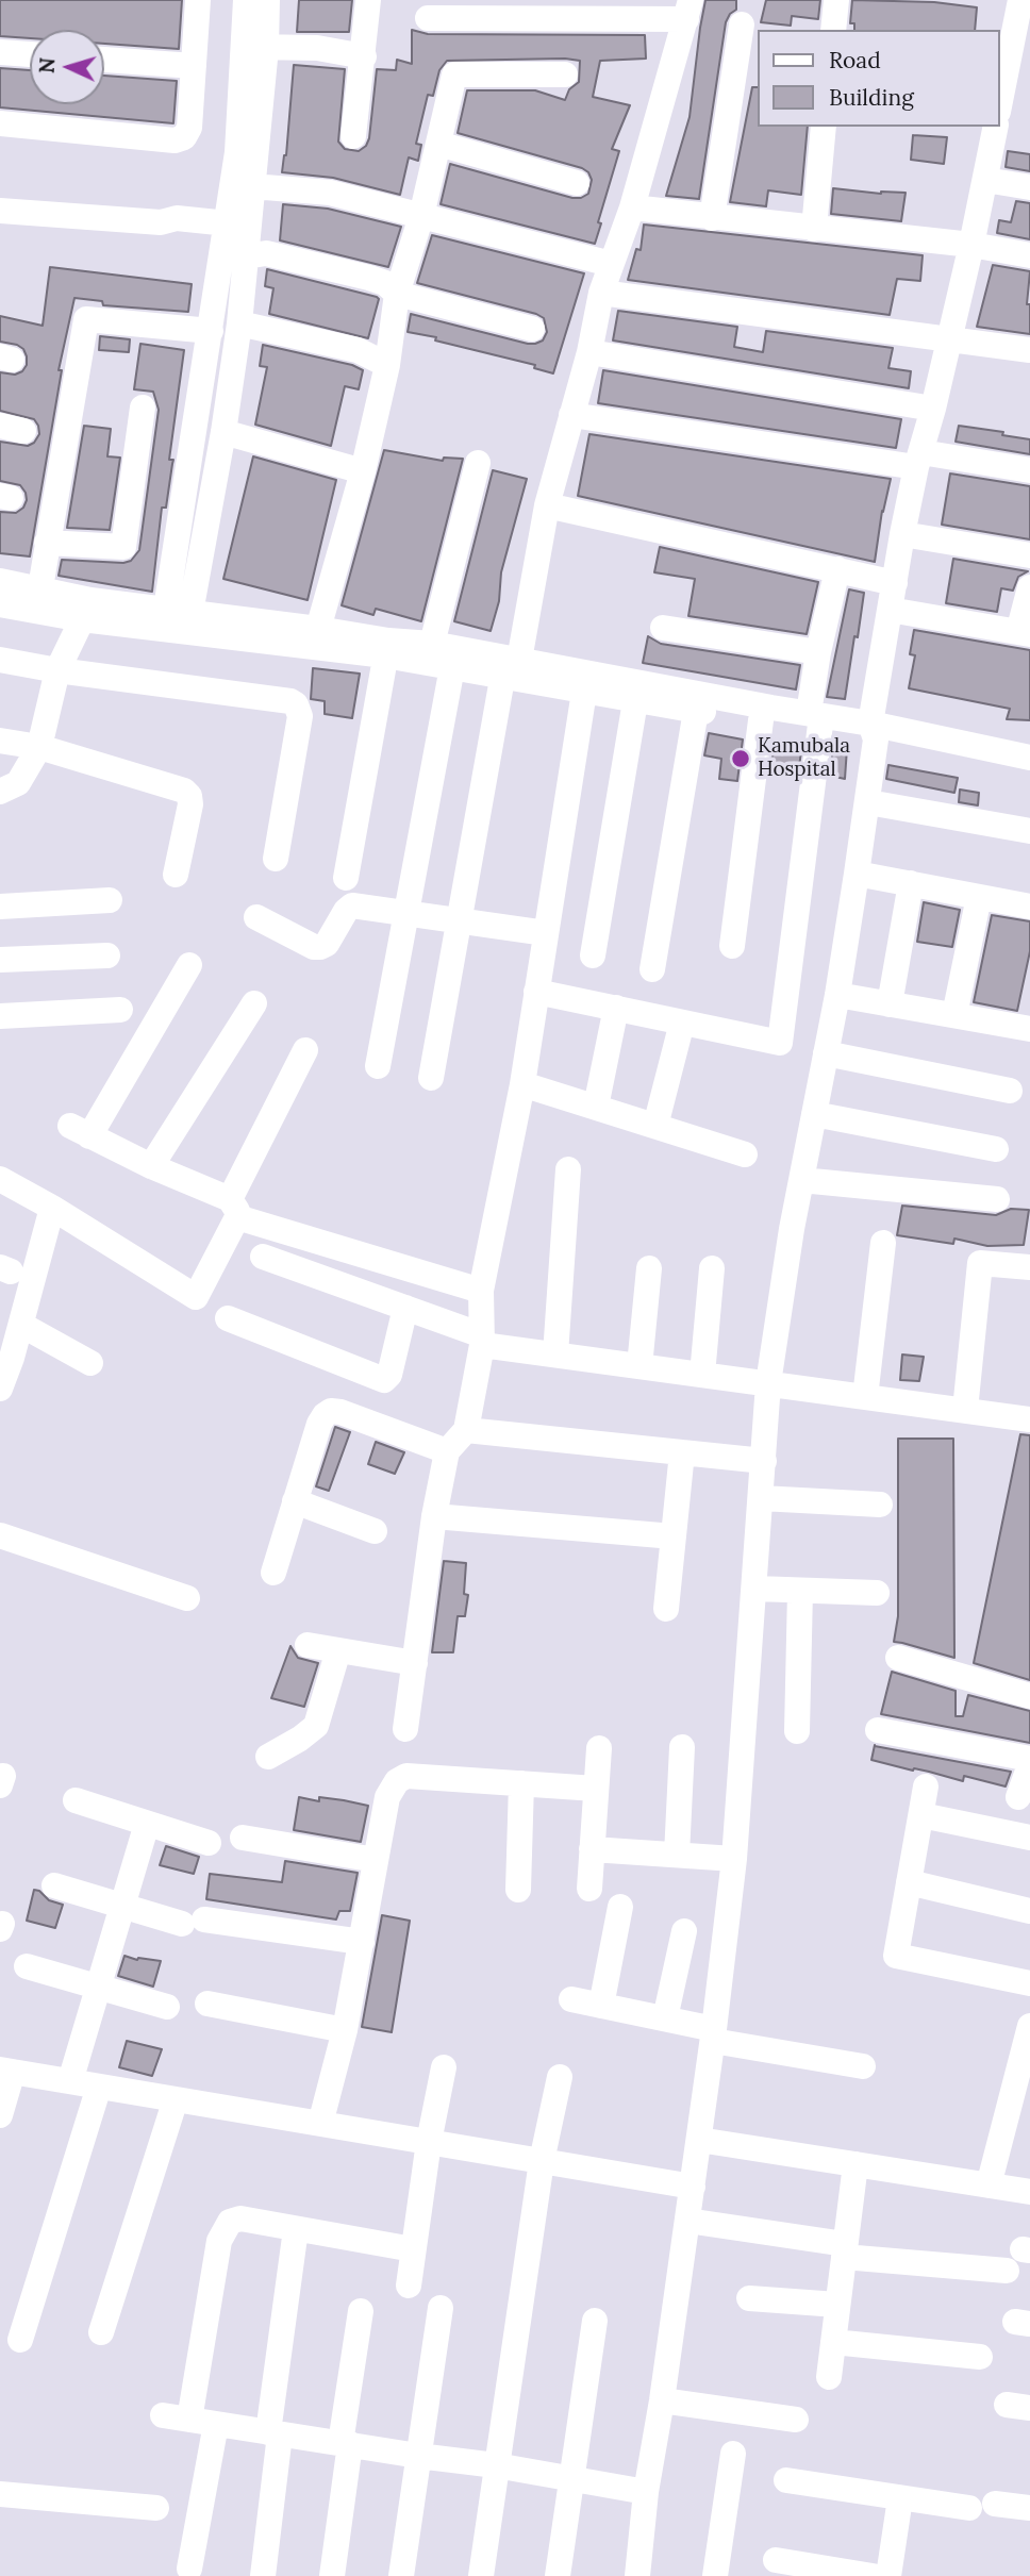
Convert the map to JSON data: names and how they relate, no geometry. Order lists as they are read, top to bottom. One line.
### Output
{"places":["Kamubala Hospital"],"legend":["Road","Building"],"north":"left"}
